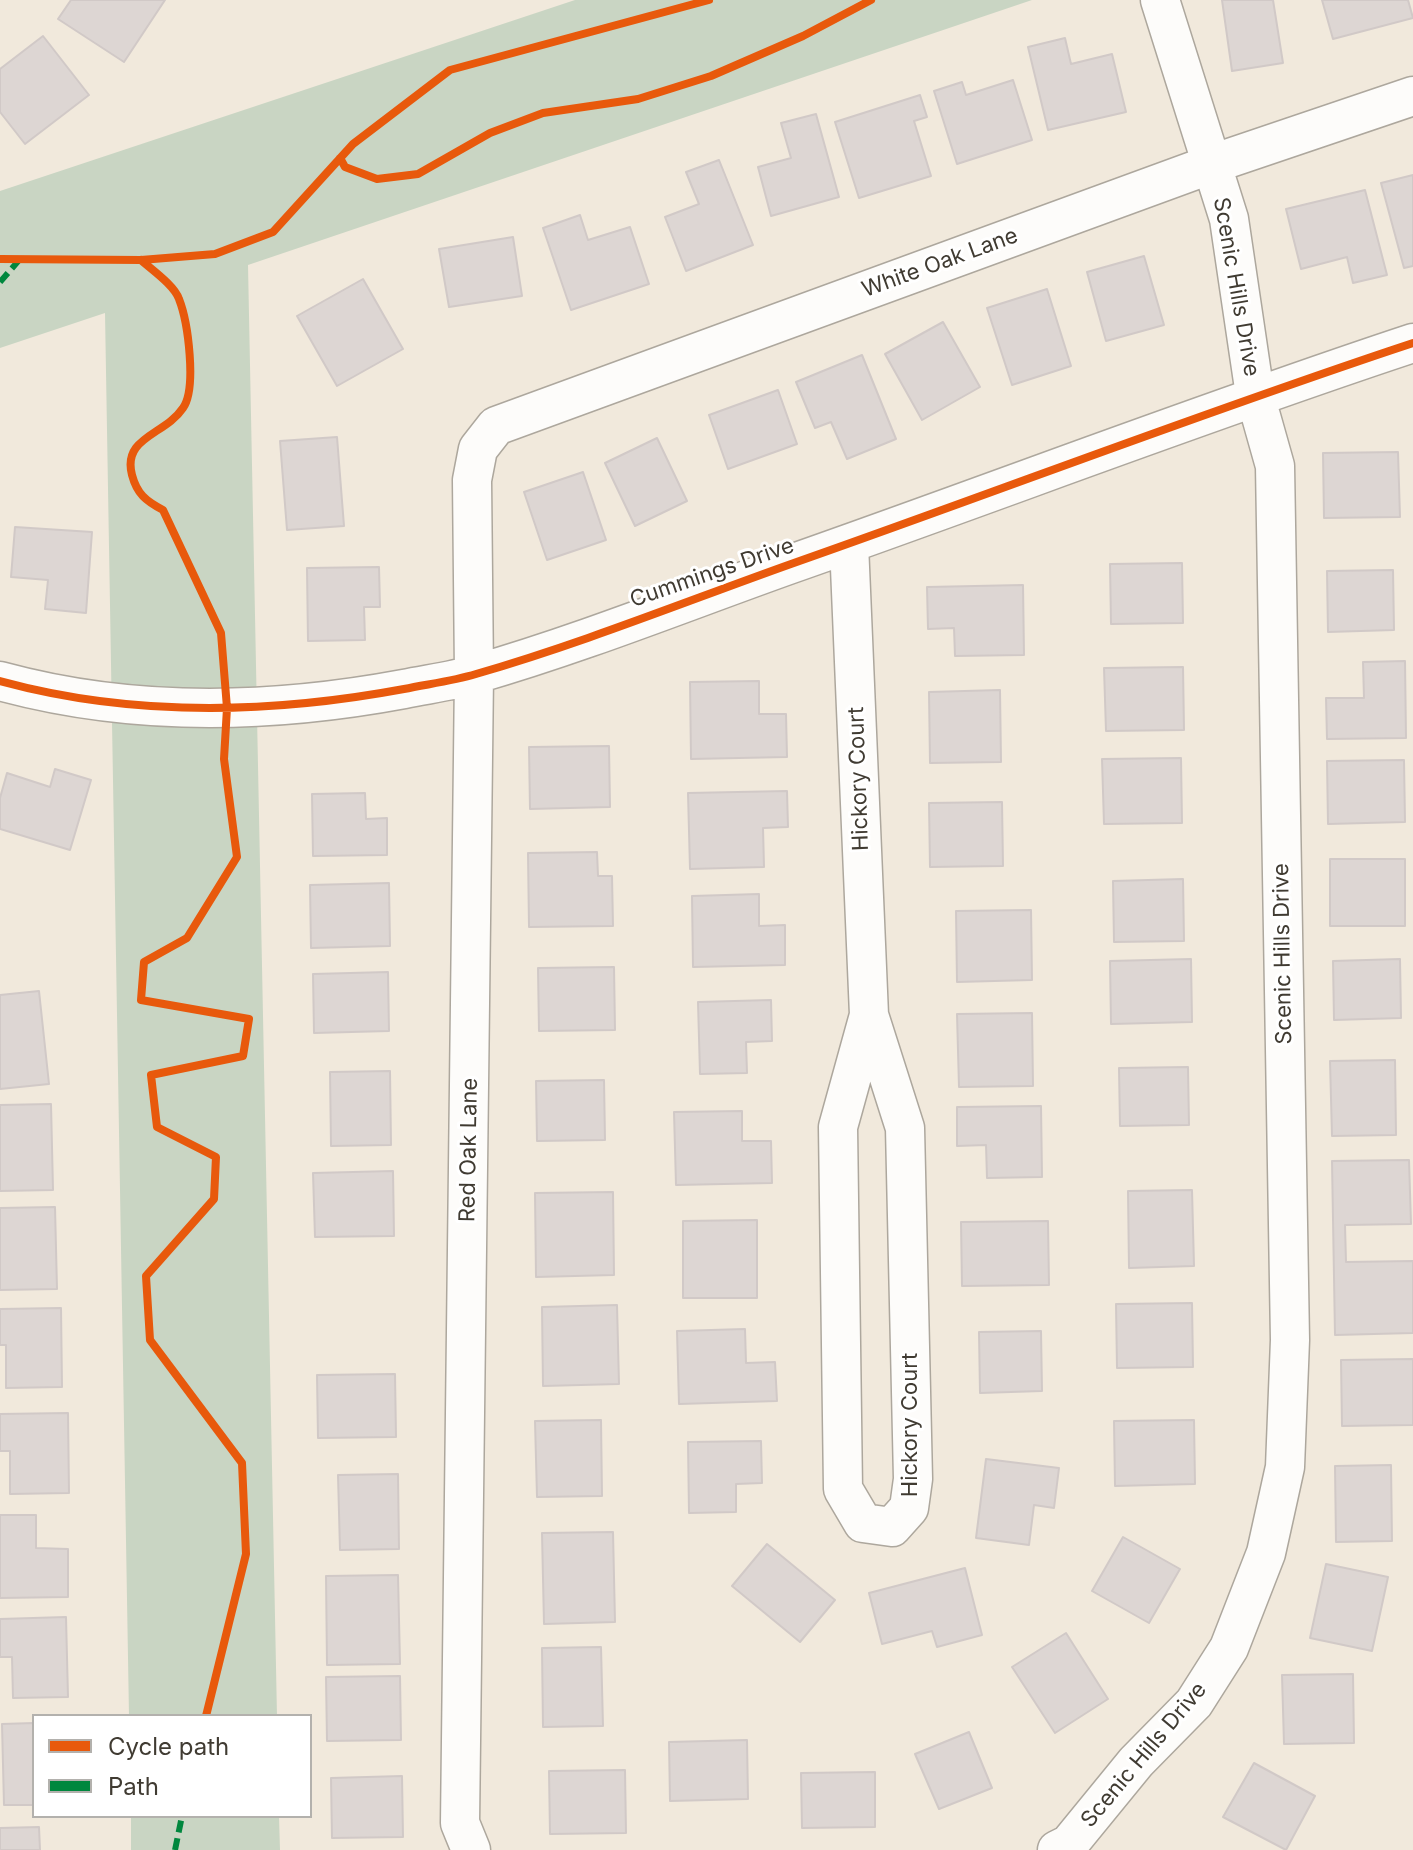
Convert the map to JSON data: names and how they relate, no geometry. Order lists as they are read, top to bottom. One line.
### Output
{"streets":{"street":["White Oak Lane","Scenic Hills Drive","Cummings Drive","Hickory Court","Red Oak Lane"]},"crossings":[["White Oak Lane","Scenic Hills Drive"],["White Oak Lane","Red Oak Lane"],["Scenic Hills Drive","Cummings Drive"],["Cummings Drive","Hickory Court"],["Cummings Drive","Red Oak Lane"]],"legend":["Cycle path","Path"]}
